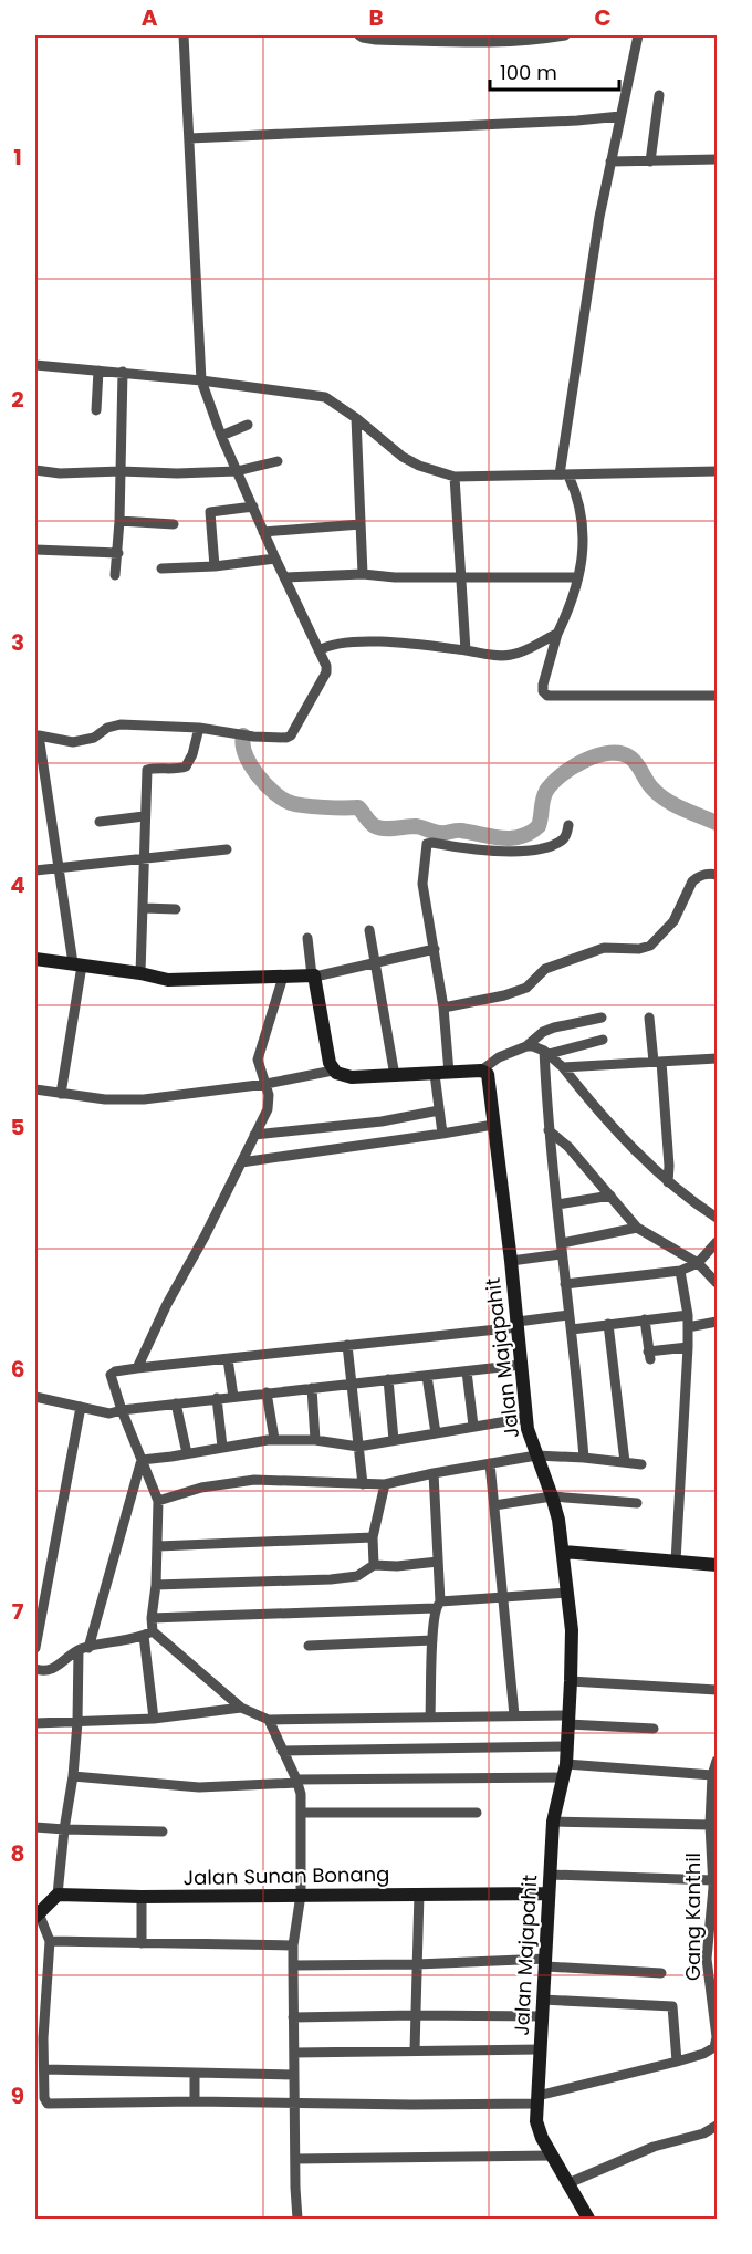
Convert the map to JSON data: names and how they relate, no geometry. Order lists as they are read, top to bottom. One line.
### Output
{"streets":{"street":["Jalan Majapahit","Jalan Sunan Bonang","Gang Kanthil"]},"crossings":[["Jalan Majapahit","Jalan Sunan Bonang"],["Jalan Majapahit","Gang Kanthil"]],"scale_bar":"100 m","grid":{"columns":["A","B","C"],"rows":["1","2","3","4","5","6","7","8","9"]}}
